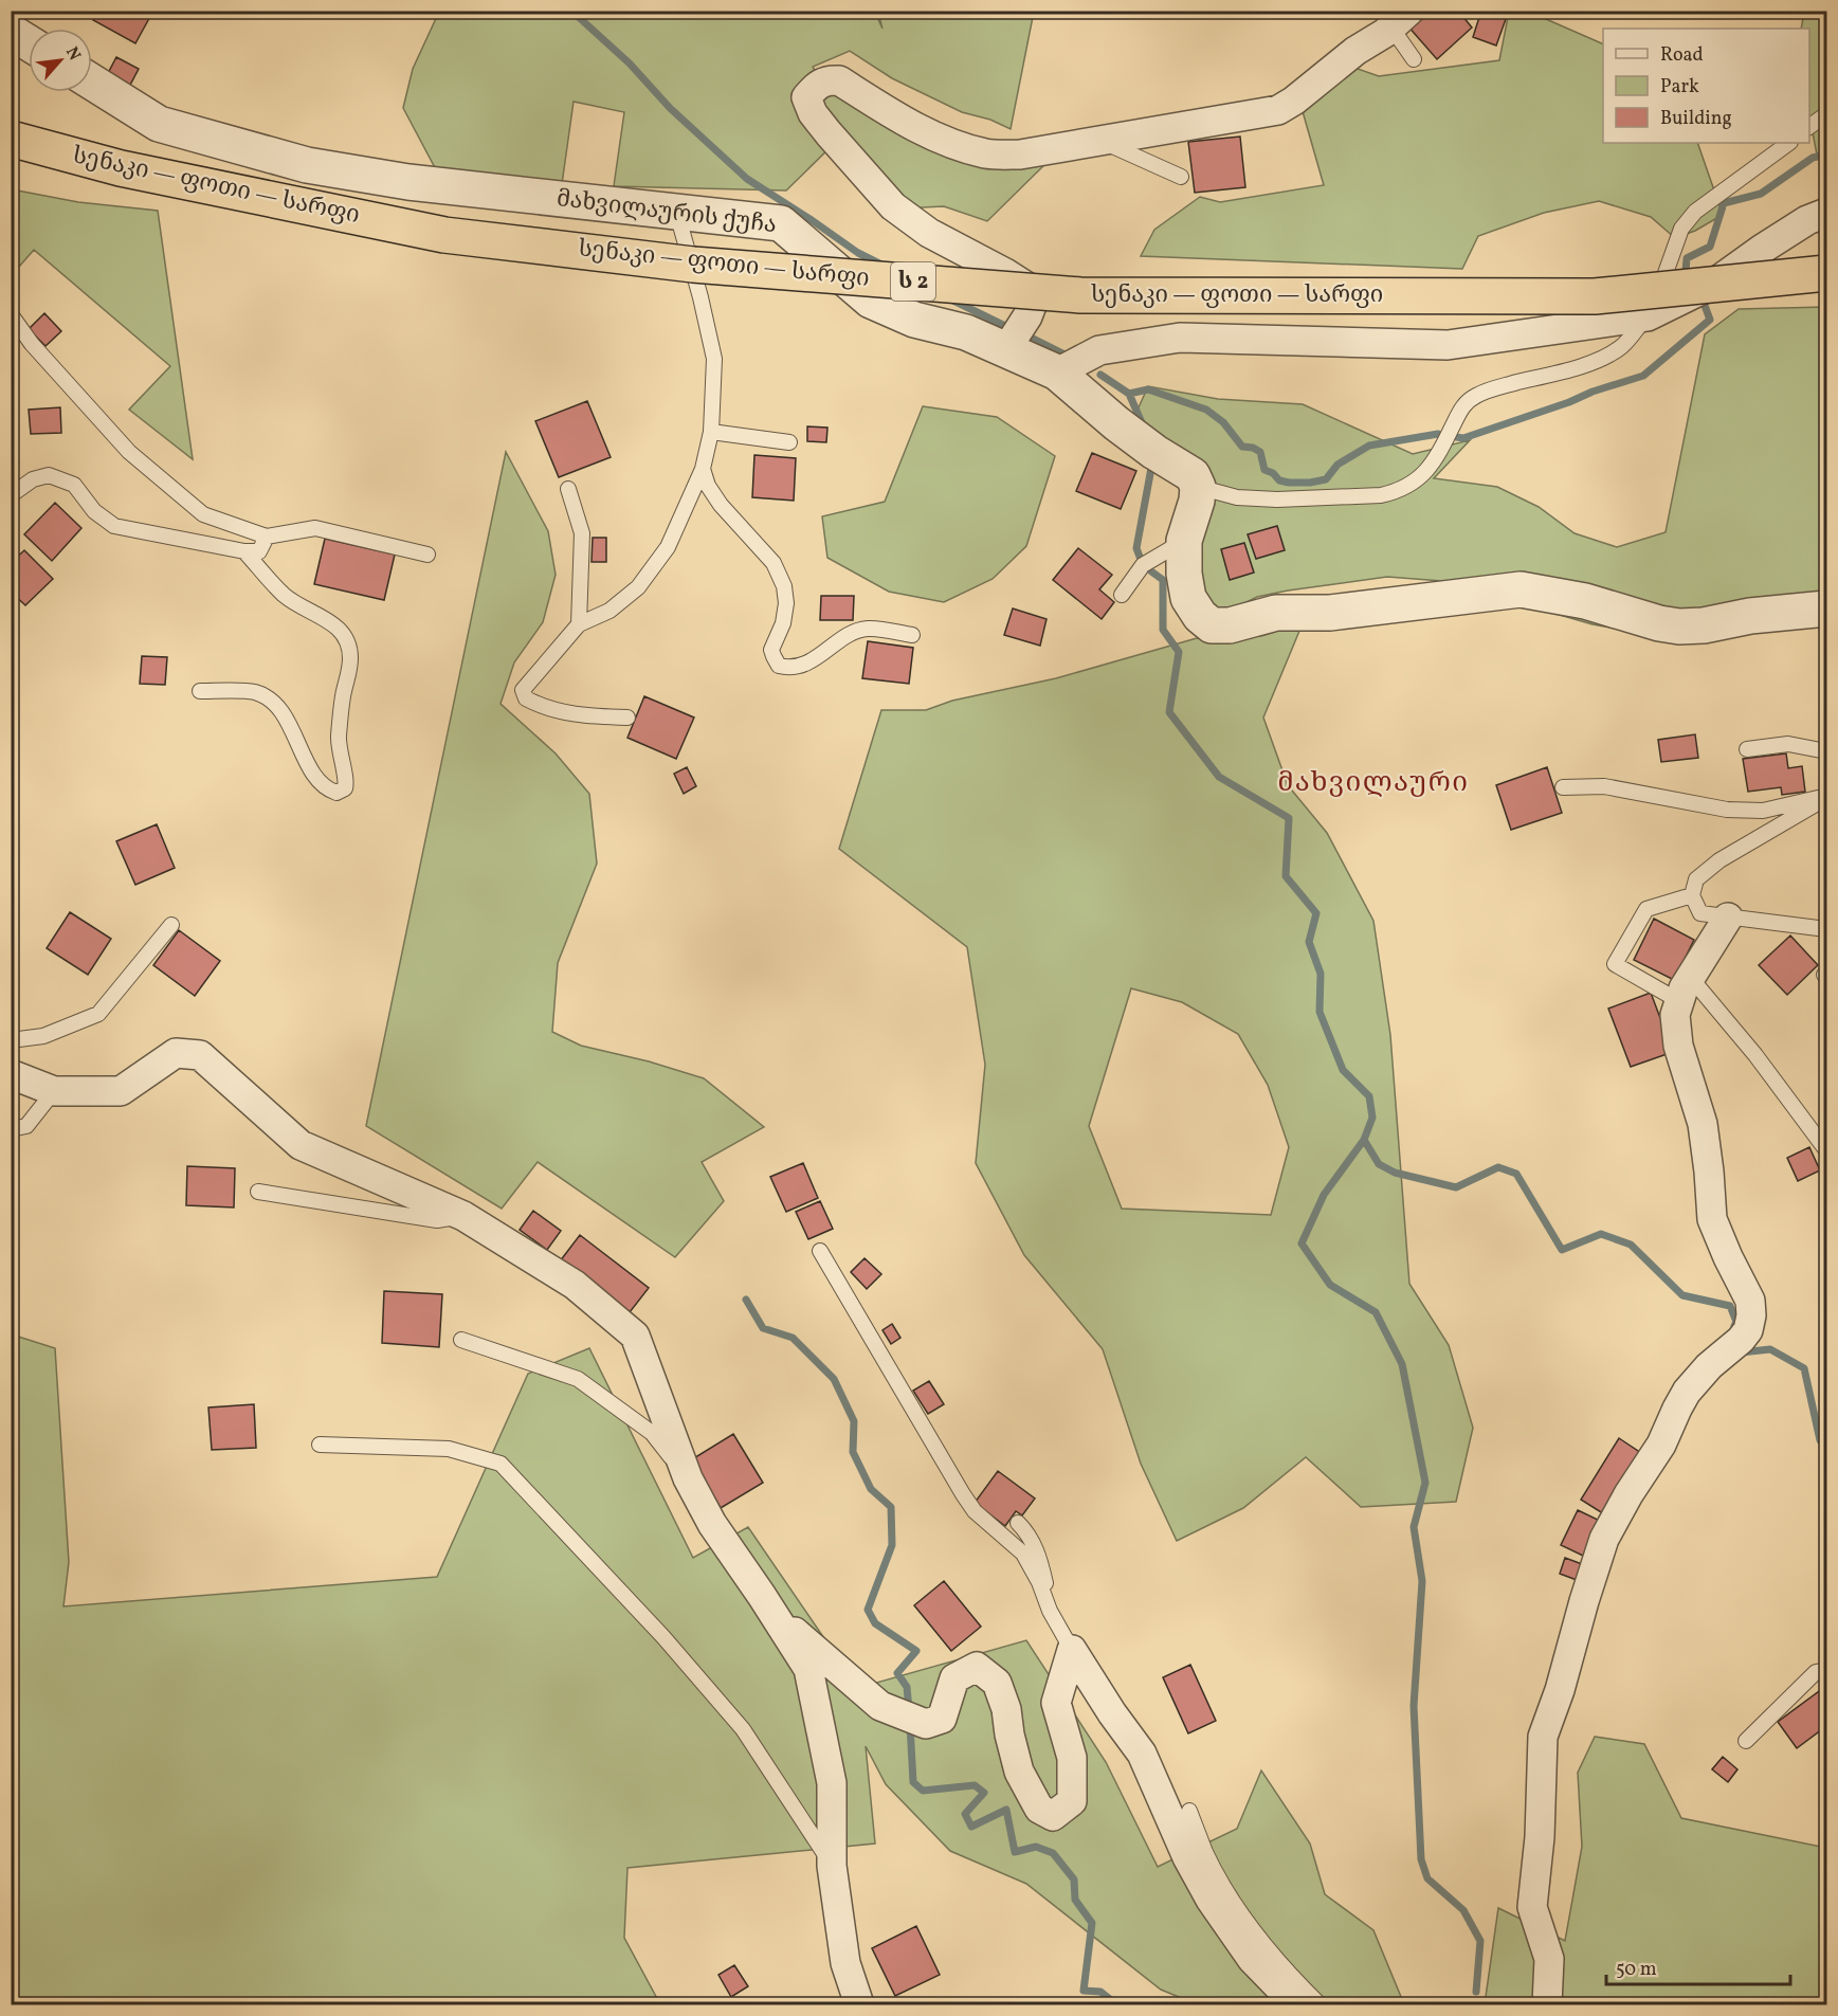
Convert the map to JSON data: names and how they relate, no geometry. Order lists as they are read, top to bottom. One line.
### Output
{"streets":{"highway":["სენაკი — ფოთი — სარფი","ს 2"],"street":["მახვილაურის ქუჩა"]},"districts":["მახვილაური"],"legend":["Road","Park","Building"],"scale_bar":"50 m","north":"top right"}
